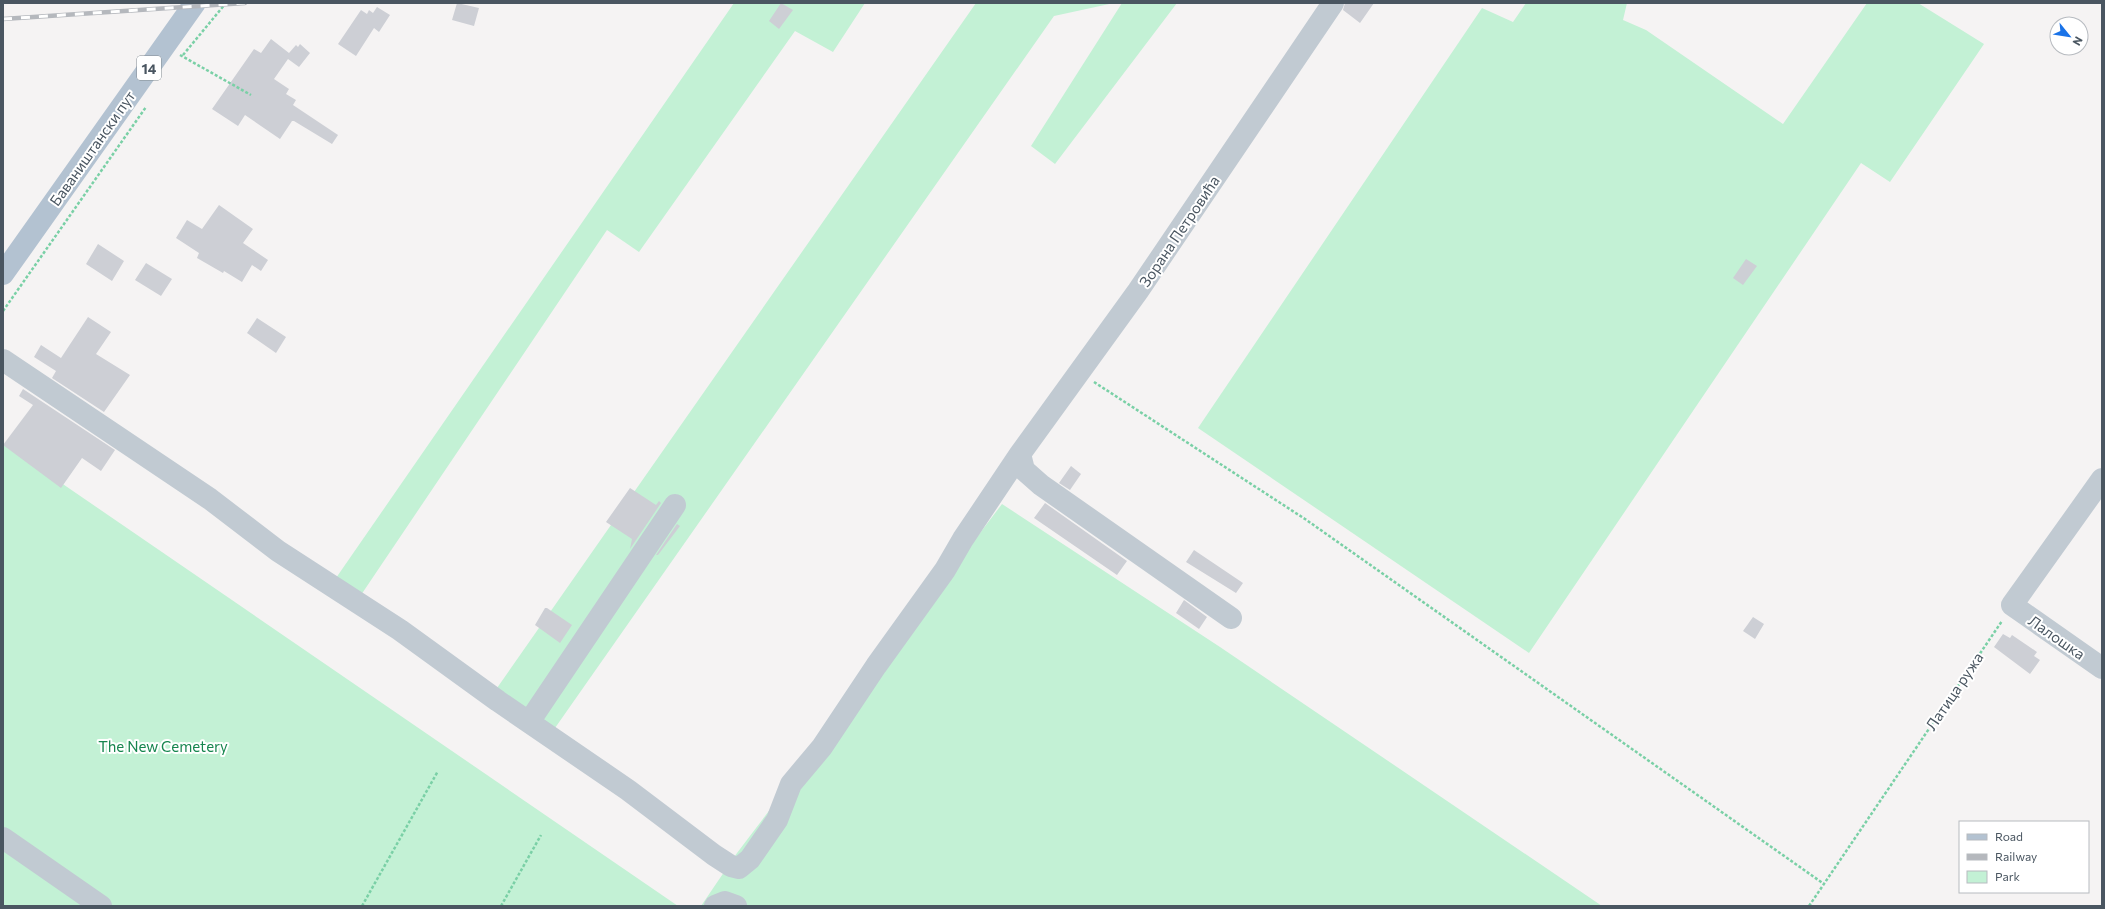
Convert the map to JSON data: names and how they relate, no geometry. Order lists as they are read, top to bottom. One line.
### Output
{"streets":{"main road":["14","Баваништански пут"],"street":["Зорана Петровића","Лалошка"],"path":["Латица ружа"]},"crossings":[["Лалошка","Латица ружа"]],"parks":["The New Cemetery"],"legend":["Road","Railway","Park"],"north":"bottom right"}
